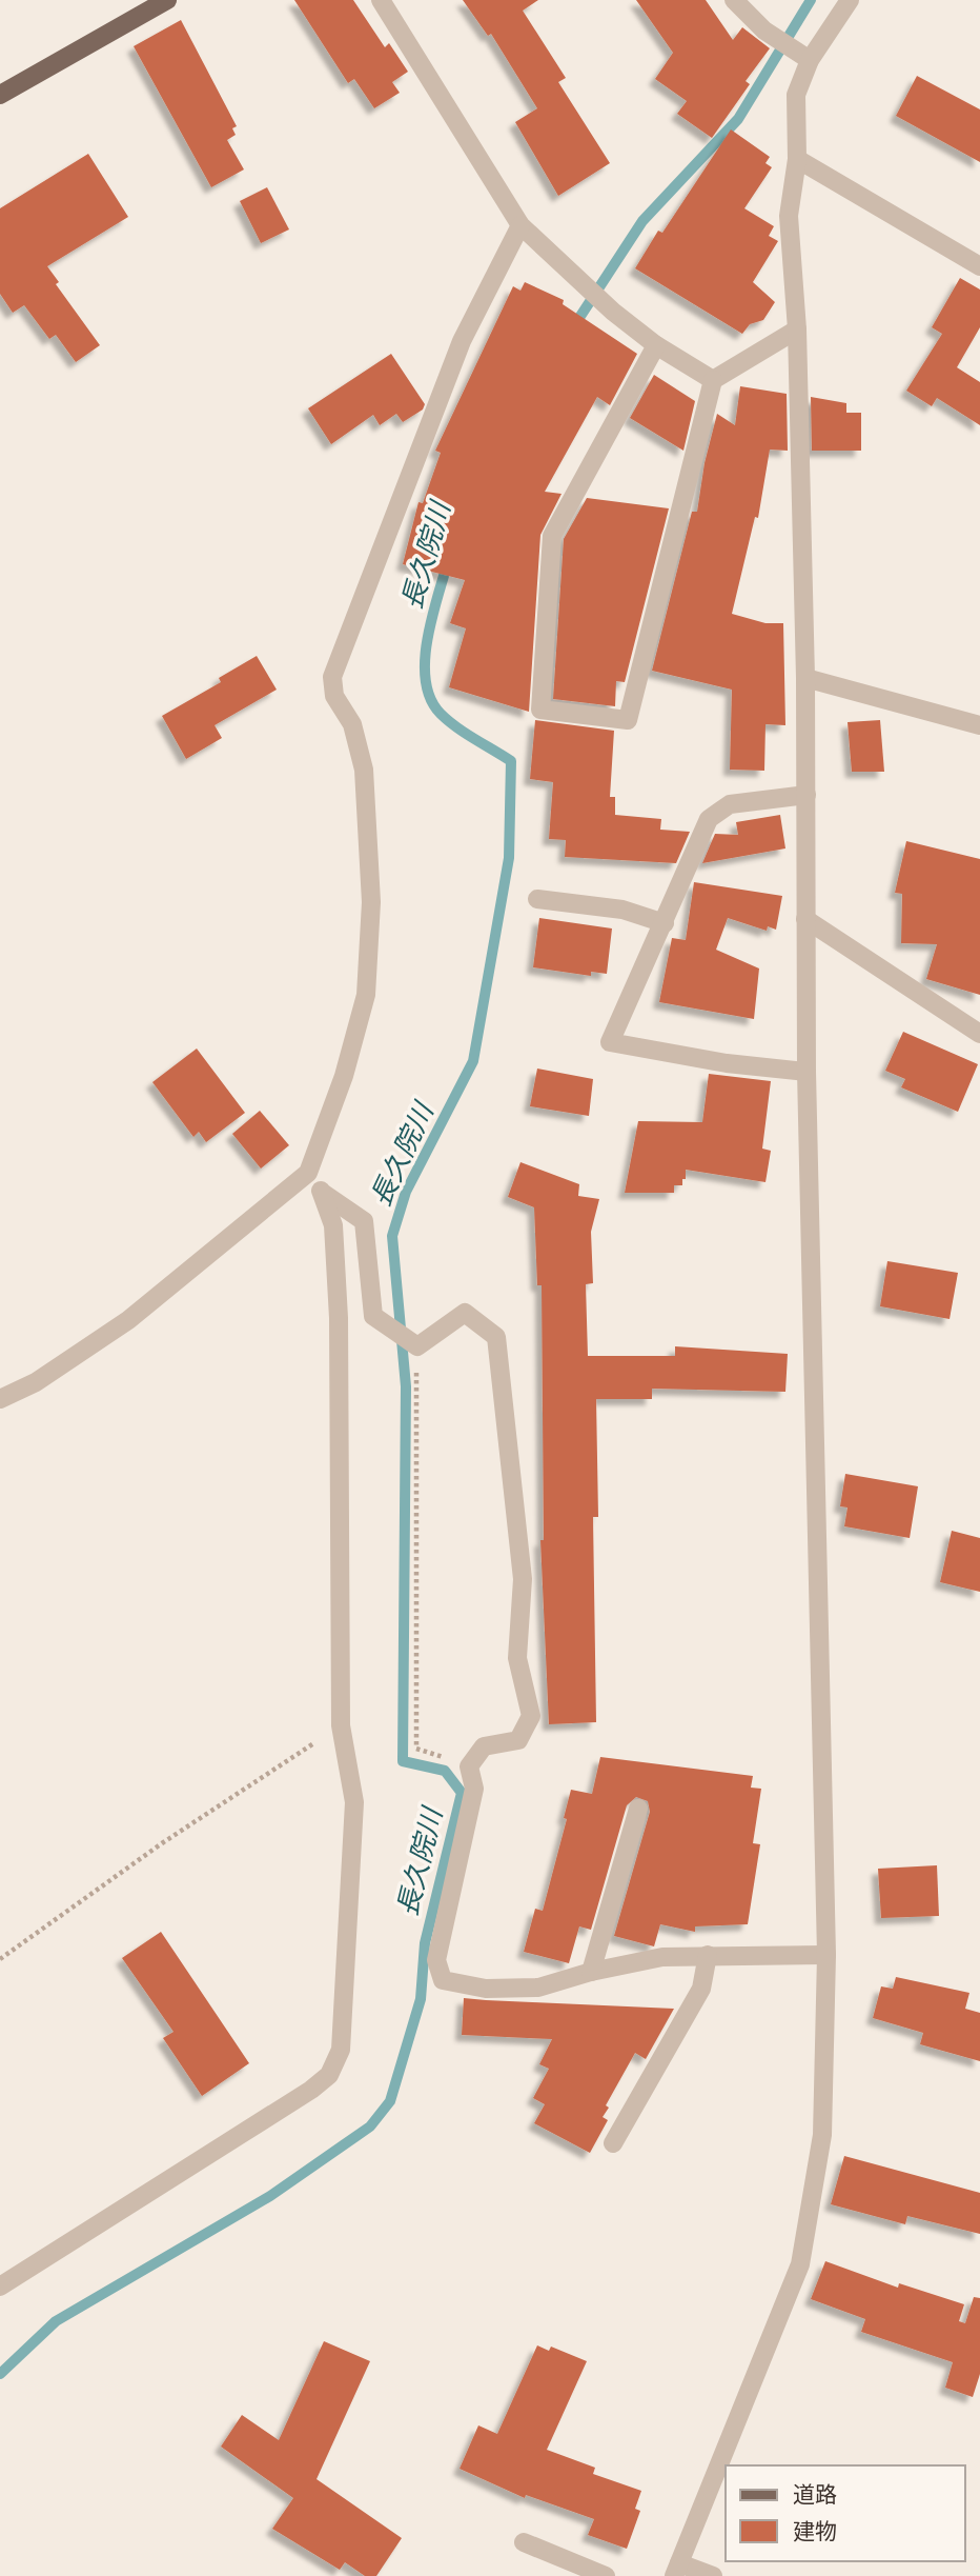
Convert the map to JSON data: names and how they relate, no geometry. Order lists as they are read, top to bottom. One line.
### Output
{"water":["長久院川"],"legend":["道路","建物"]}
